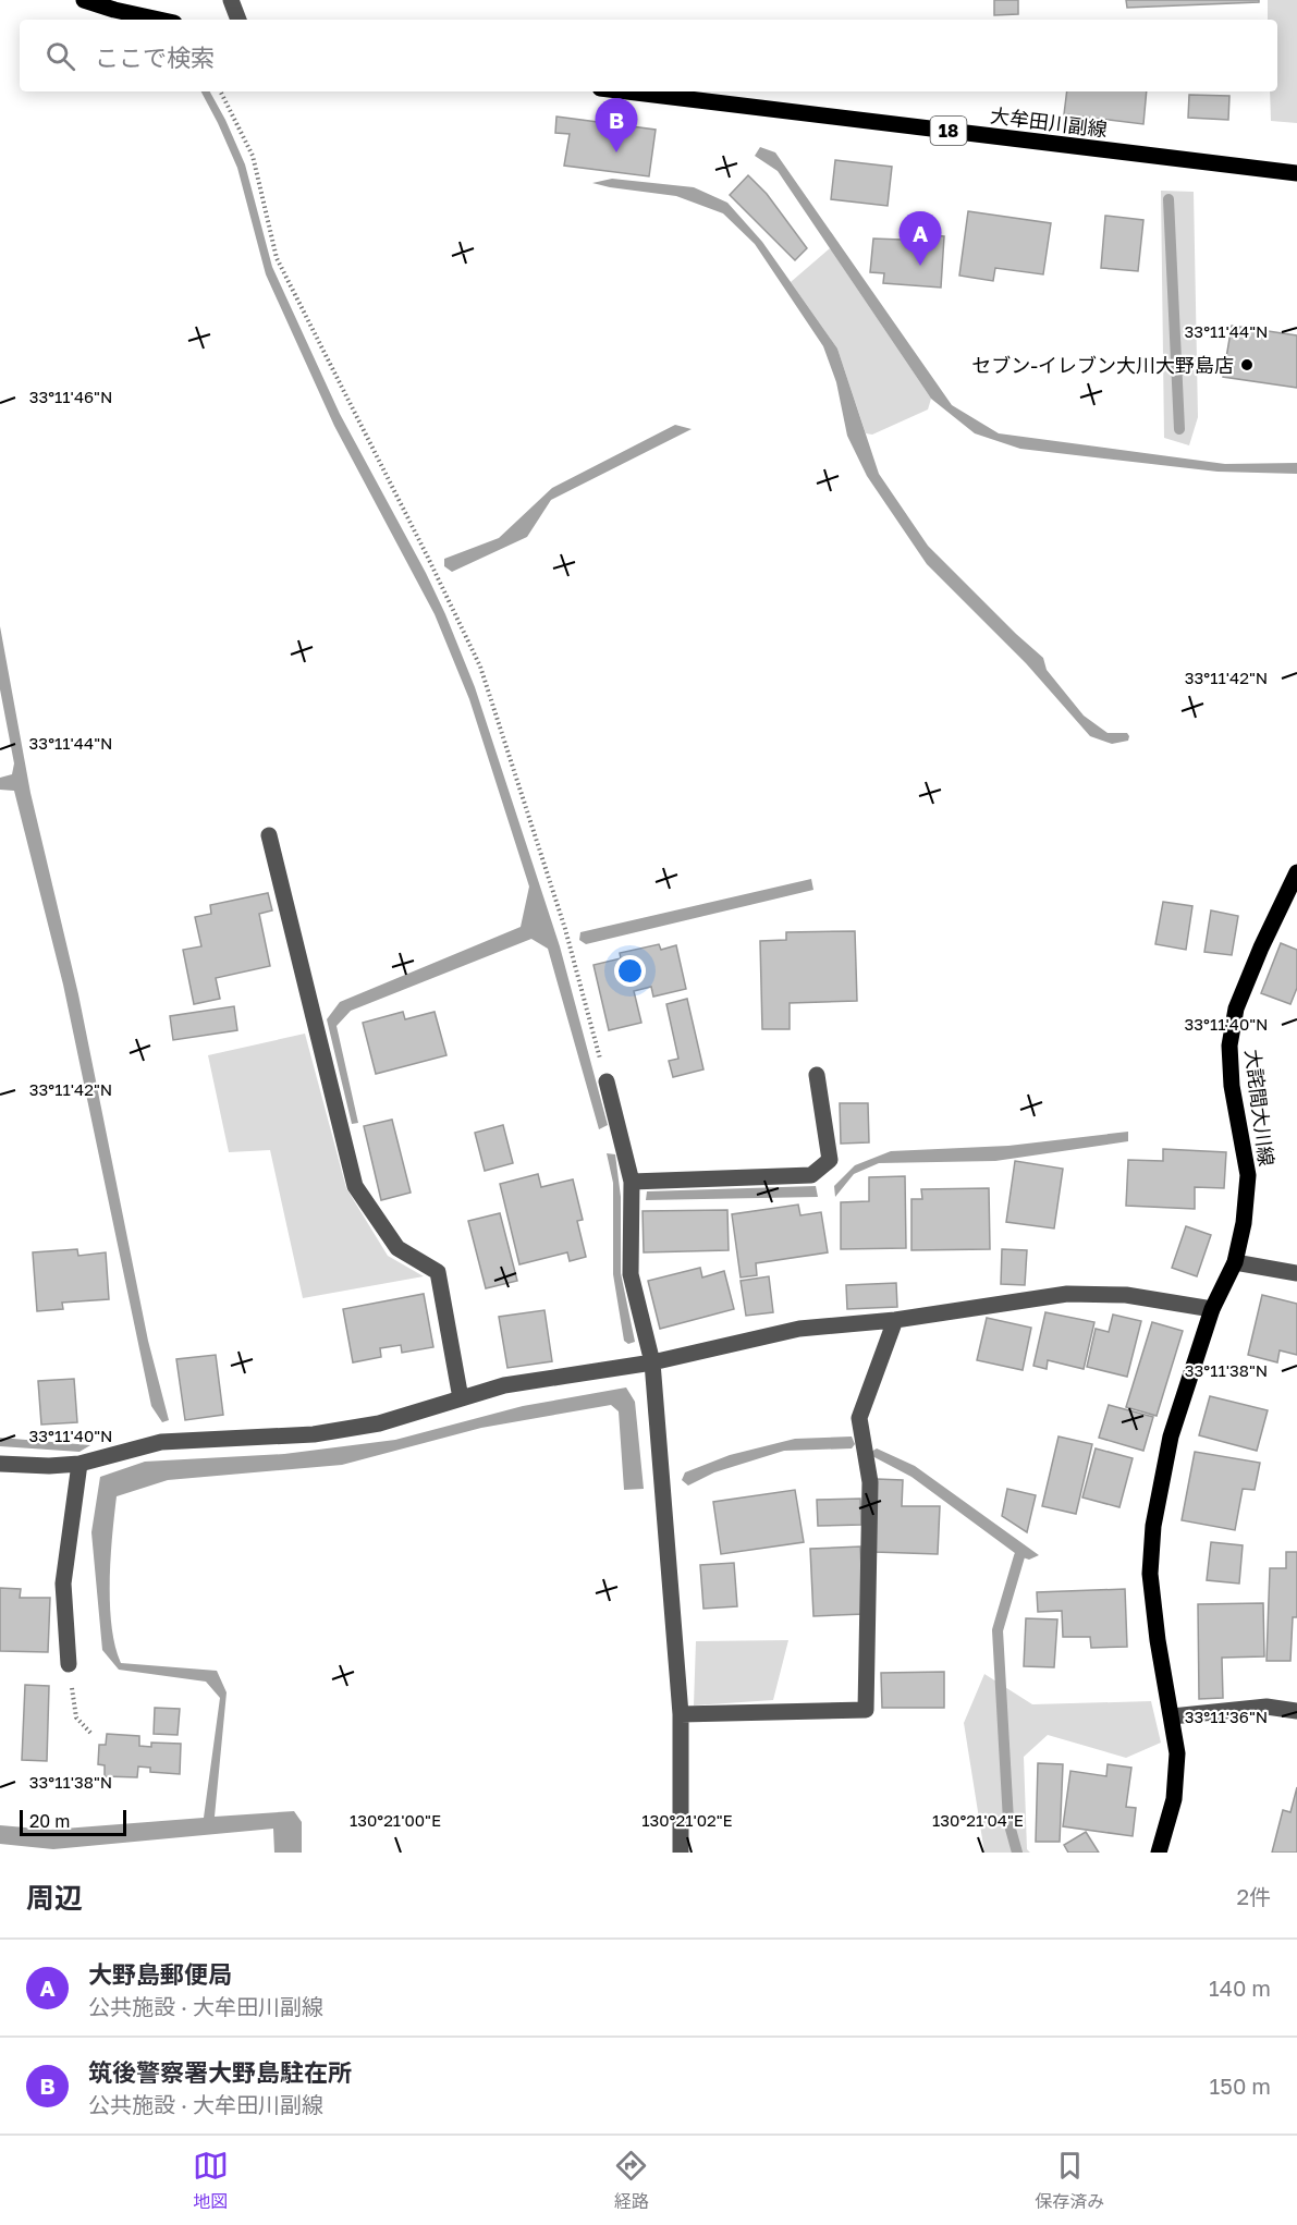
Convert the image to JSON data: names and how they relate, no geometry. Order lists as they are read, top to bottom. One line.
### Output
{"streets":{"main road":["大牟田川副線","18","大詫間大川線"]},"places":["セブン-イレブン大川大野島店"],"scale_bar":"20 m","page":{"search":"ここで検索","pins":["B","A"],"scale":"20 m","heading":["周辺","2件"],"list":[{"mark":"A","name":"大野島郵便局","note":"公共施設 · 大牟田川副線","value":"140 m"},{"mark":"B","name":"筑後警察署大野島駐在所","note":"公共施設 · 大牟田川副線","value":"150 m"}],"nav":["地図","経路","保存済み"]},"coordinates":["33°11'44\"N","33°11'46\"N","33°11'42\"N","33°11'40\"N","33°11'38\"N","33°11'36\"N","130°21'00\"E","130°21'02\"E","130°21'04\"E"]}
